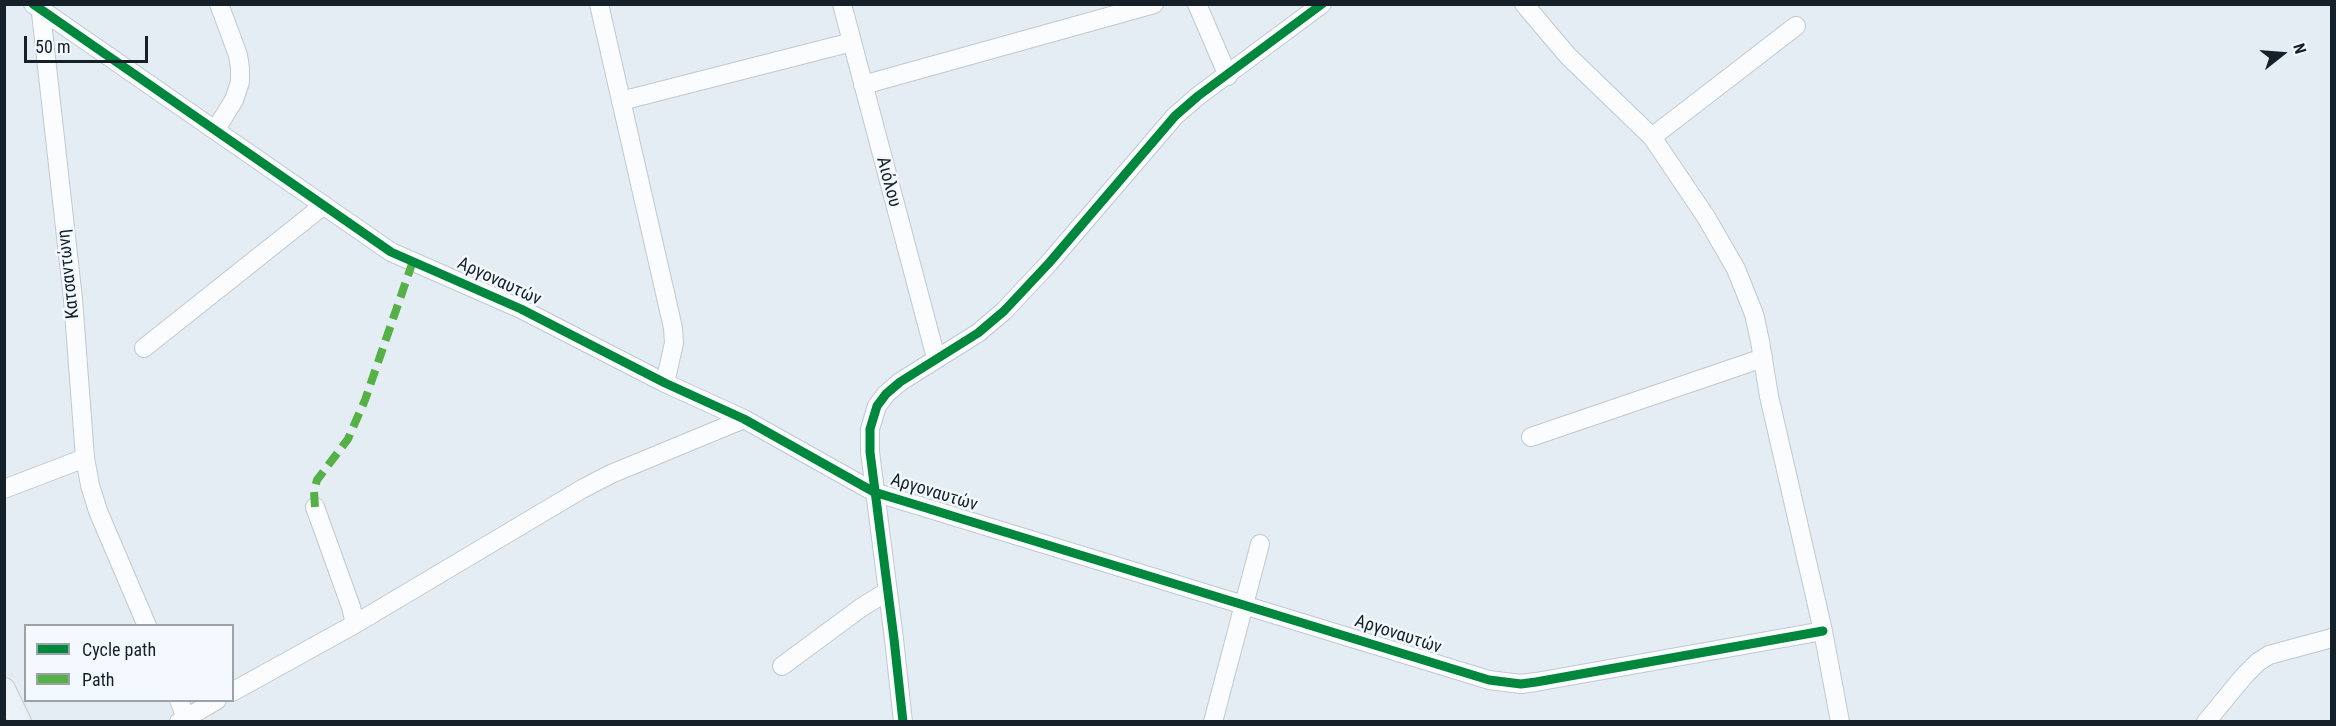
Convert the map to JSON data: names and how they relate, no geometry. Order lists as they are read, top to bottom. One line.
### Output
{"streets":{"street":["Αιόλου","Κατσαντώνη","Αργοναυτών"]},"crossings":[["Κατσαντώνη","Αργοναυτών"]],"legend":["Cycle path","Path"],"scale_bar":"50 m","north":"right"}
